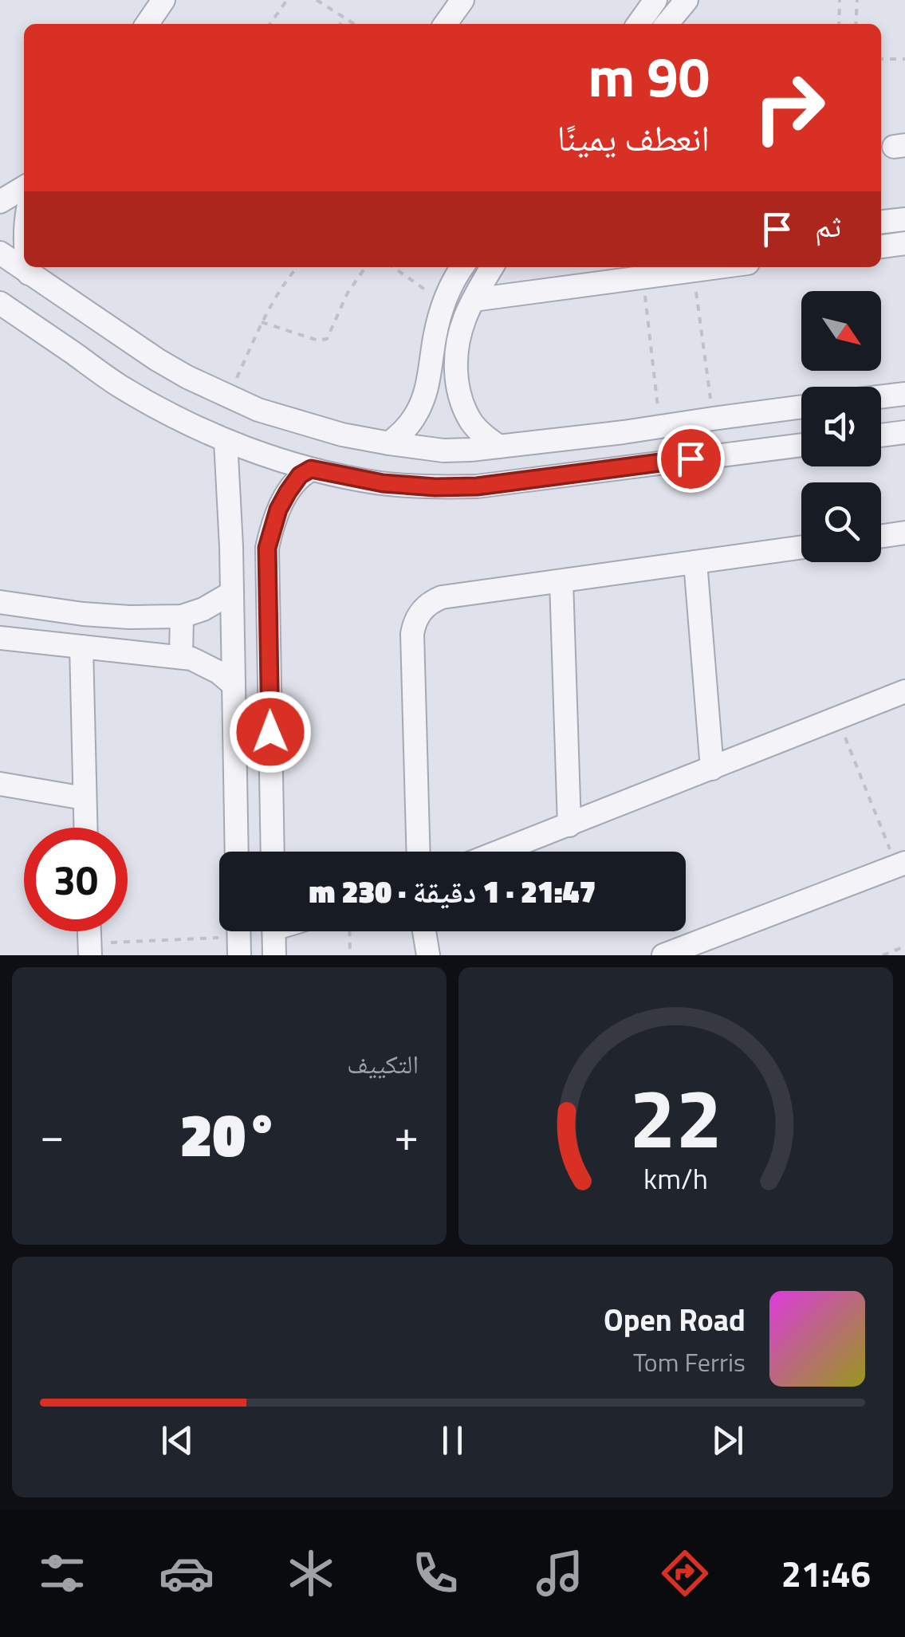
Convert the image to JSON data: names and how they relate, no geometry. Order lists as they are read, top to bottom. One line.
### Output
{"north":"bottom right","page":{"turn":["90 m","انعطف يمينًا"],"then":"ثم","limit":"30","trip":"21:47 · 1 دقيقة · 230 m","tile":"التكييف","heat":["−","20°","+"],"song":["Open Road","Tom Ferris"],"tabs":"21:46","gauge":["22","km/h"]}}
